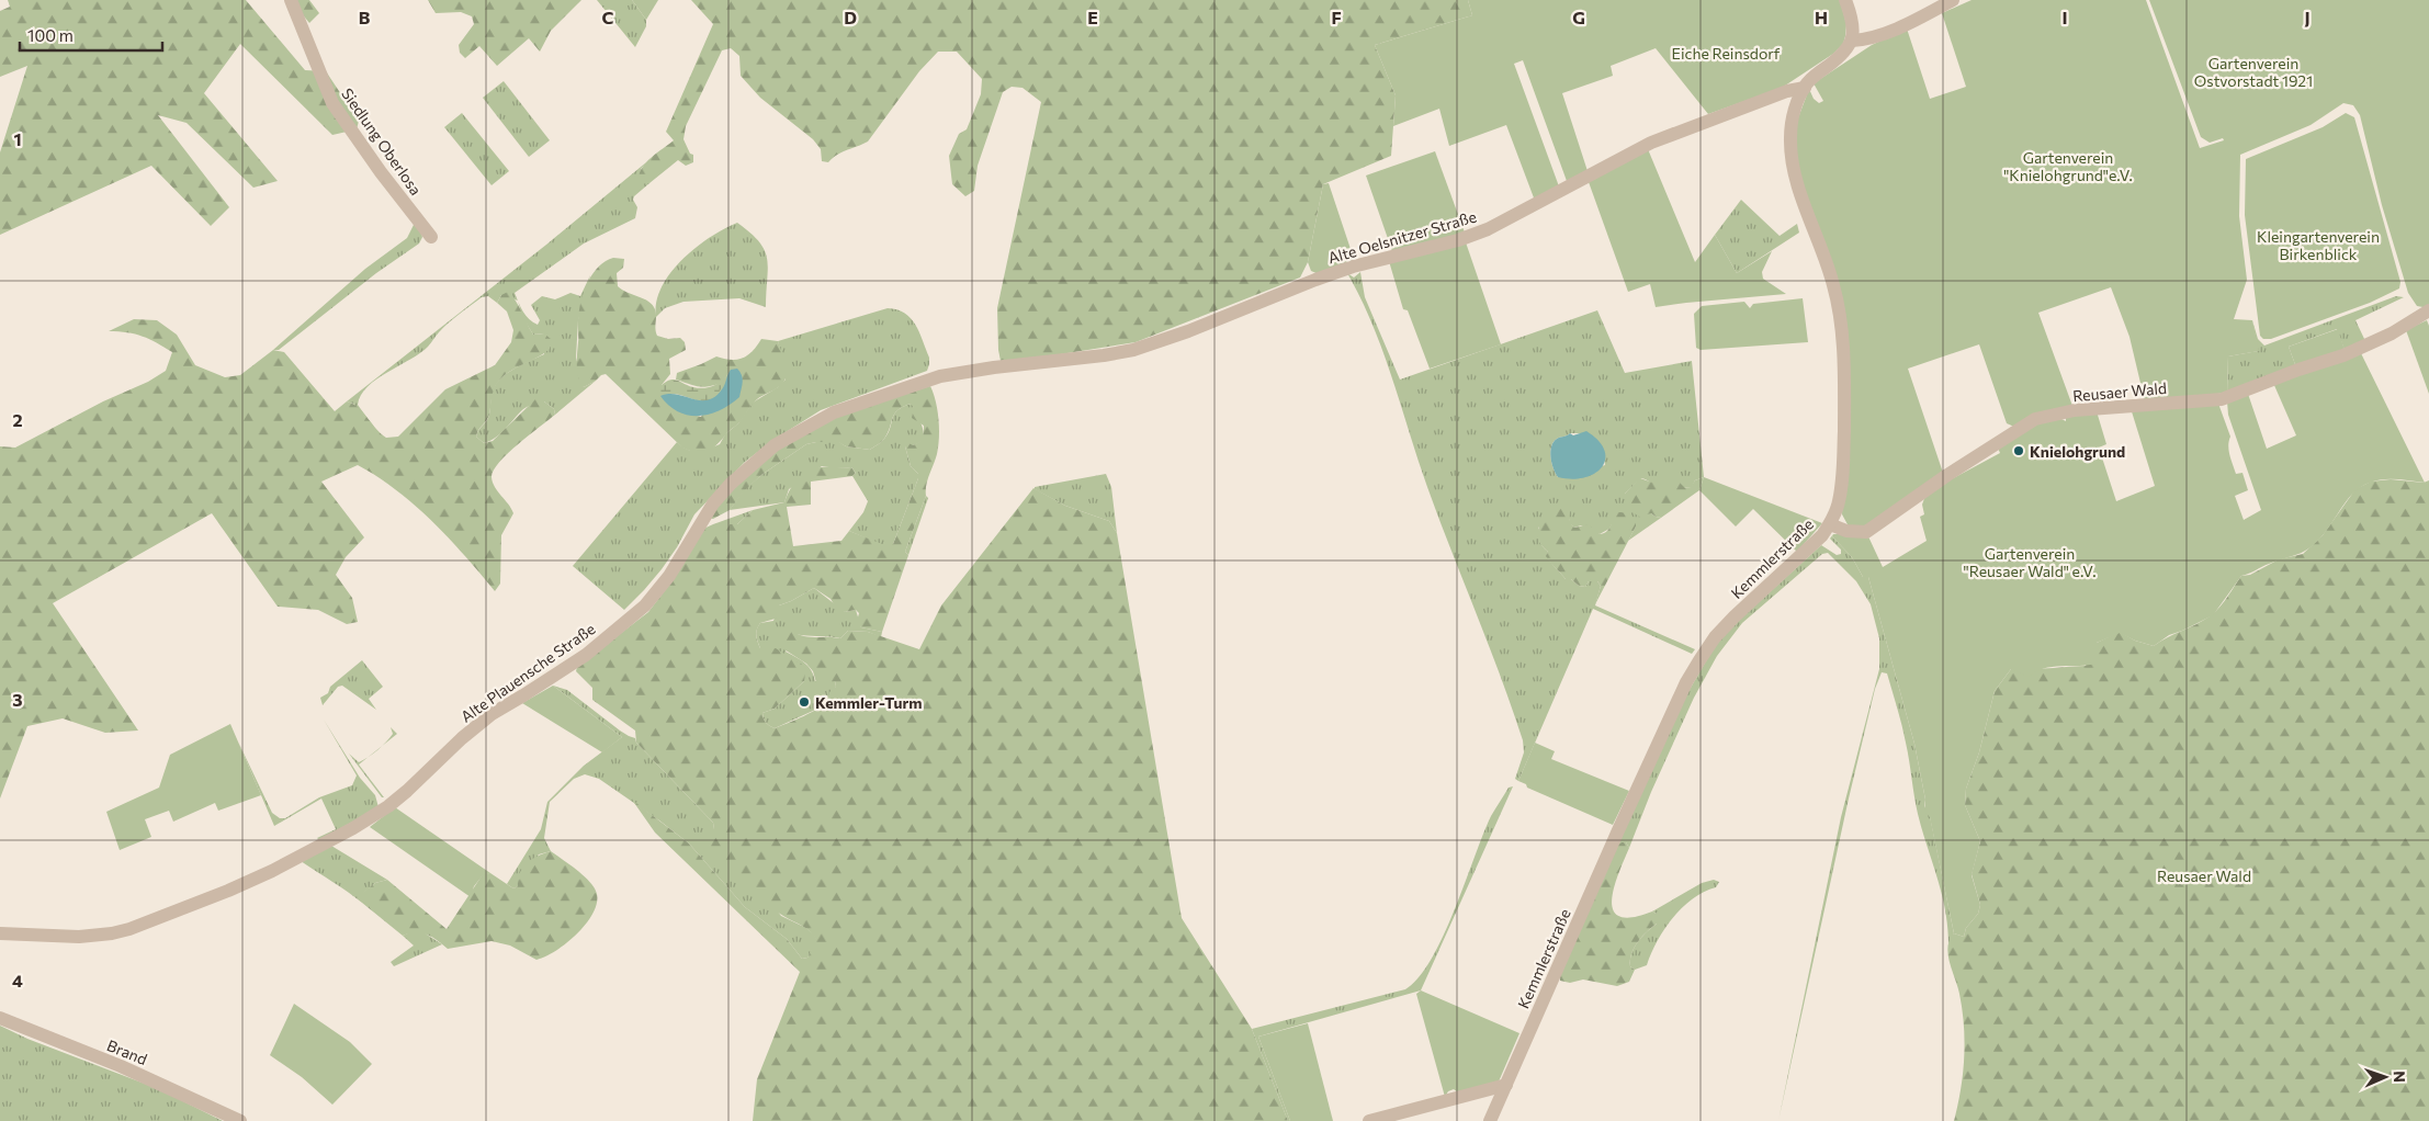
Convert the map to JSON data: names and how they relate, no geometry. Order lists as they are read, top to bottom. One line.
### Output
{"streets":{"street":["Siedlung Oberlosa","Alte Oelsnitzer Straße","Reusaer Wald","Kemmlerstraße","Alte Plauensche Straße","Brand"]},"crossings":[["Alte Oelsnitzer Straße","Kemmlerstraße"],["Alte Oelsnitzer Straße","Alte Plauensche Straße"],["Reusaer Wald","Kemmlerstraße"]],"parks":["Eiche Reinsdorf","Gartenverein Ostvorstadt 1921","Gartenverein \"Knielohgrund\"e.V.","Kleingartenverein Birkenblick","Gartenverein \"Reusaer Wald\" e.V.","Reusaer Wald"],"places":["Knielohgrund","Kemmler-Turm"],"scale_bar":"100 m","north":"right","grid":{"columns":["B","C","D","E","F","G","H","I","J"],"rows":["1","2","3","4"]}}
